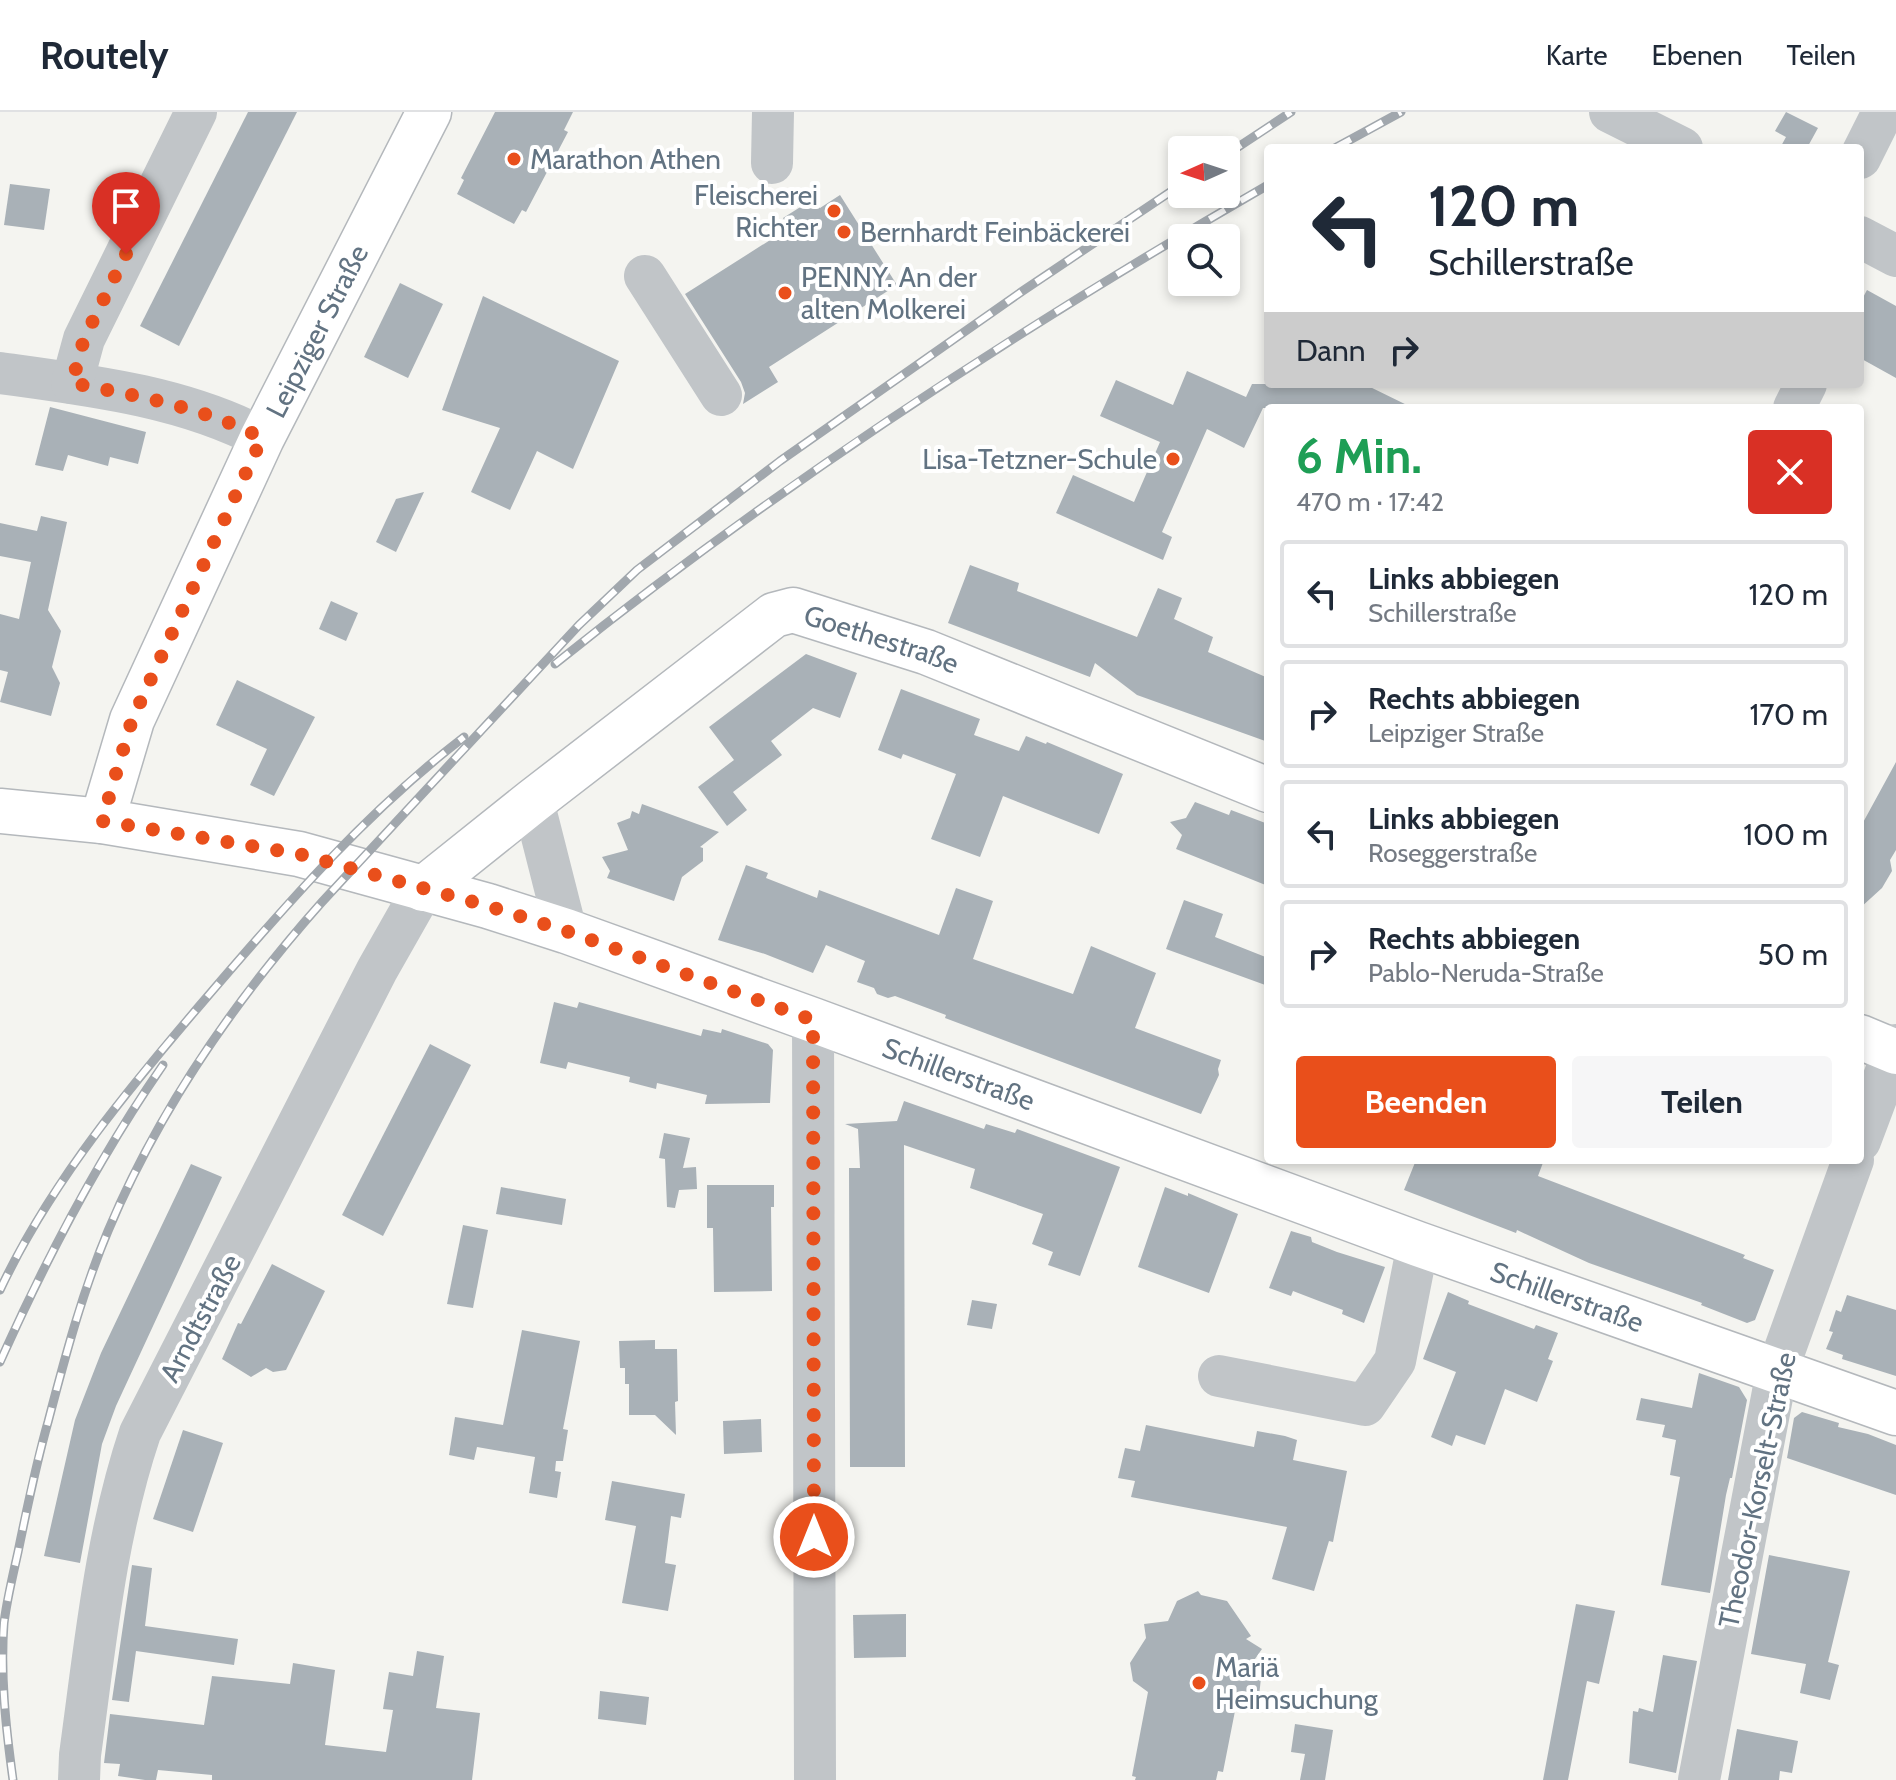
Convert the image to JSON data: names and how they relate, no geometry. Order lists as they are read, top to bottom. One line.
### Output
{"streets":{"main road":["Leipziger Straße","Goethestraße","Schillerstraße"],"street":["Arndtstraße","Theodor-Korselt-Straße"]},"crossings":[["Leipziger Straße","Schillerstraße"],["Goethestraße","Schillerstraße"],["Goethestraße","Arndtstraße"],["Schillerstraße","Arndtstraße"],["Schillerstraße","Theodor-Korselt-Straße"]],"places":["Marathon Athen","Fleischerei Richter","Bernhardt Feinbäckerei","PENNY. An der alten Molkerei","Lisa-Tetzner-Schule","Mariä Heimsuchung"],"north":"left","page":{"header":"Routely","nav":["Karte","Ebenen","Teilen"],"turn":["120 m","Schillerstraße"],"then":"Dann","heading":["6 Min.","470 m · 17:42"],"list":[{"name":"Links abbiegen","note":"Schillerstraße","value":"120 m"},{"name":"Rechts abbiegen","note":"Leipziger Straße","value":"170 m"},{"name":"Links abbiegen","note":"Roseggerstraße","value":"100 m"},{"name":"Rechts abbiegen","note":"Pablo-Neruda-Straße","value":"50 m"}],"buttons":["Beenden","Teilen"]}}
